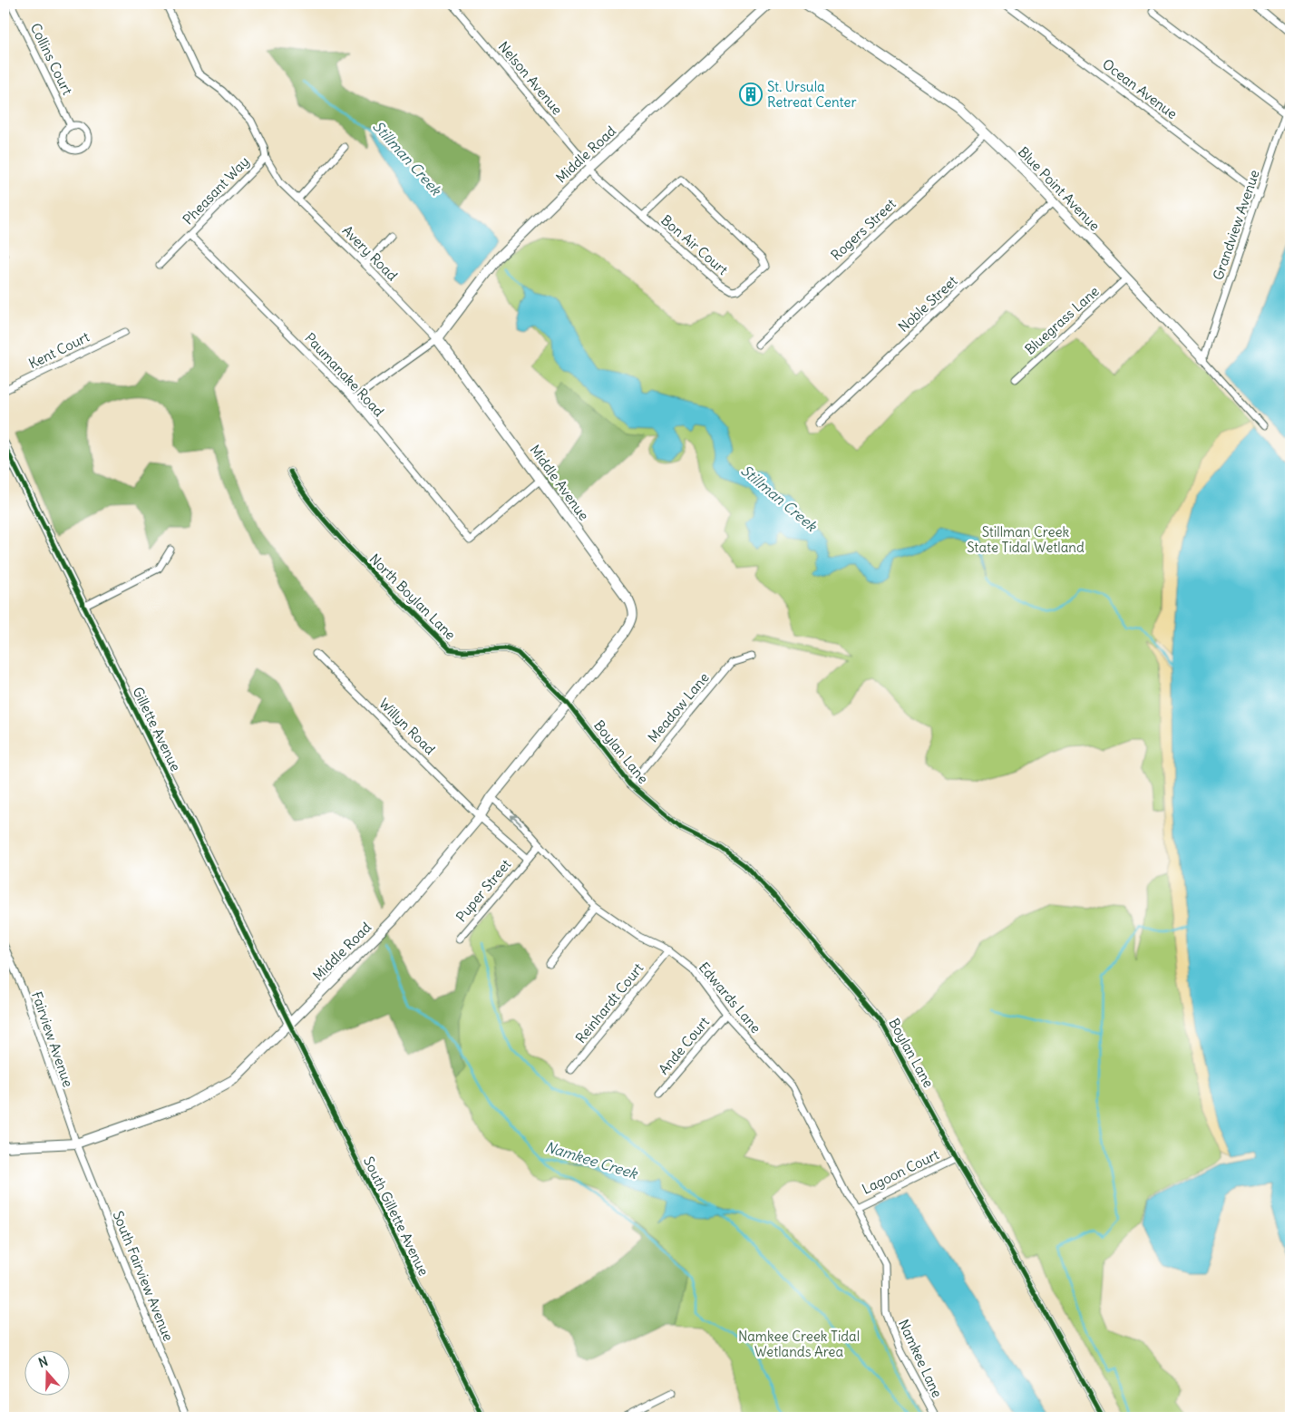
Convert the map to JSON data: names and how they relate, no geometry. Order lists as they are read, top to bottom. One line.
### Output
{"streets":{"main road":["Middle Road","Blue Point Avenue","Middle Avenue","Gillette Avenue"],"street":["Collins Court","Nelson Avenue","Ocean Avenue","Pheasant Way","Grandview Avenue","Rogers Street","Bon Air Court","Avery Road","Noble Street","Bluegrass Lane","Kent Court","Paumanake Road","North Boylan Lane","Meadow Lane","Willyn Road","Boylan Lane","Puper Street","Edwards Lane","Reinhardt Court","Fairview Avenue","Ande Court","Lagoon Court","South Gillette Avenue","South Fairview Avenue","Namkee Lane"]},"crossings":[["Nelson Avenue","Middle Road"],["Nelson Avenue","Bon Air Court"],["Ocean Avenue","Grandview Avenue"],["Middle Road","Avery Road"],["Middle Road","Middle Avenue"],["Middle Road","North Boylan Lane"],["Middle Road","Willyn Road"],["Middle Road","Gillette Avenue"],["Middle Road","Boylan Lane"],["Middle Road","Edwards Lane"],["Middle Road","Fairview Avenue"],["Middle Road","South Gillette Avenue"],["Middle Road","South Fairview Avenue"],["Blue Point Avenue","Grandview Avenue"],["Blue Point Avenue","Rogers Street"],["Blue Point Avenue","Noble Street"],["Blue Point Avenue","Bluegrass Lane"],["Pheasant Way","Avery Road"],["Pheasant Way","Paumanake Road"],["Avery Road","Middle Avenue"],["Paumanake Road","Middle Avenue"],["North Boylan Lane","Boylan Lane"],["Meadow Lane","Boylan Lane"],["Willyn Road","Puper Street"],["Gillette Avenue","South Gillette Avenue"],["Boylan Lane","Lagoon Court"],["Edwards Lane","Reinhardt Court"],["Edwards Lane","Ande Court"],["Edwards Lane","Lagoon Court"],["Edwards Lane","Namkee Lane"],["Fairview Avenue","South Fairview Avenue"],["Lagoon Court","Namkee Lane"]],"water":["Stillman Creek","Namkee Creek"],"parks":["Stillman Creek State Tidal Wetland","Namkee Creek Tidal Wetlands Area"],"places":{"building":["St. Ursula Retreat Center"]},"north":"top"}
